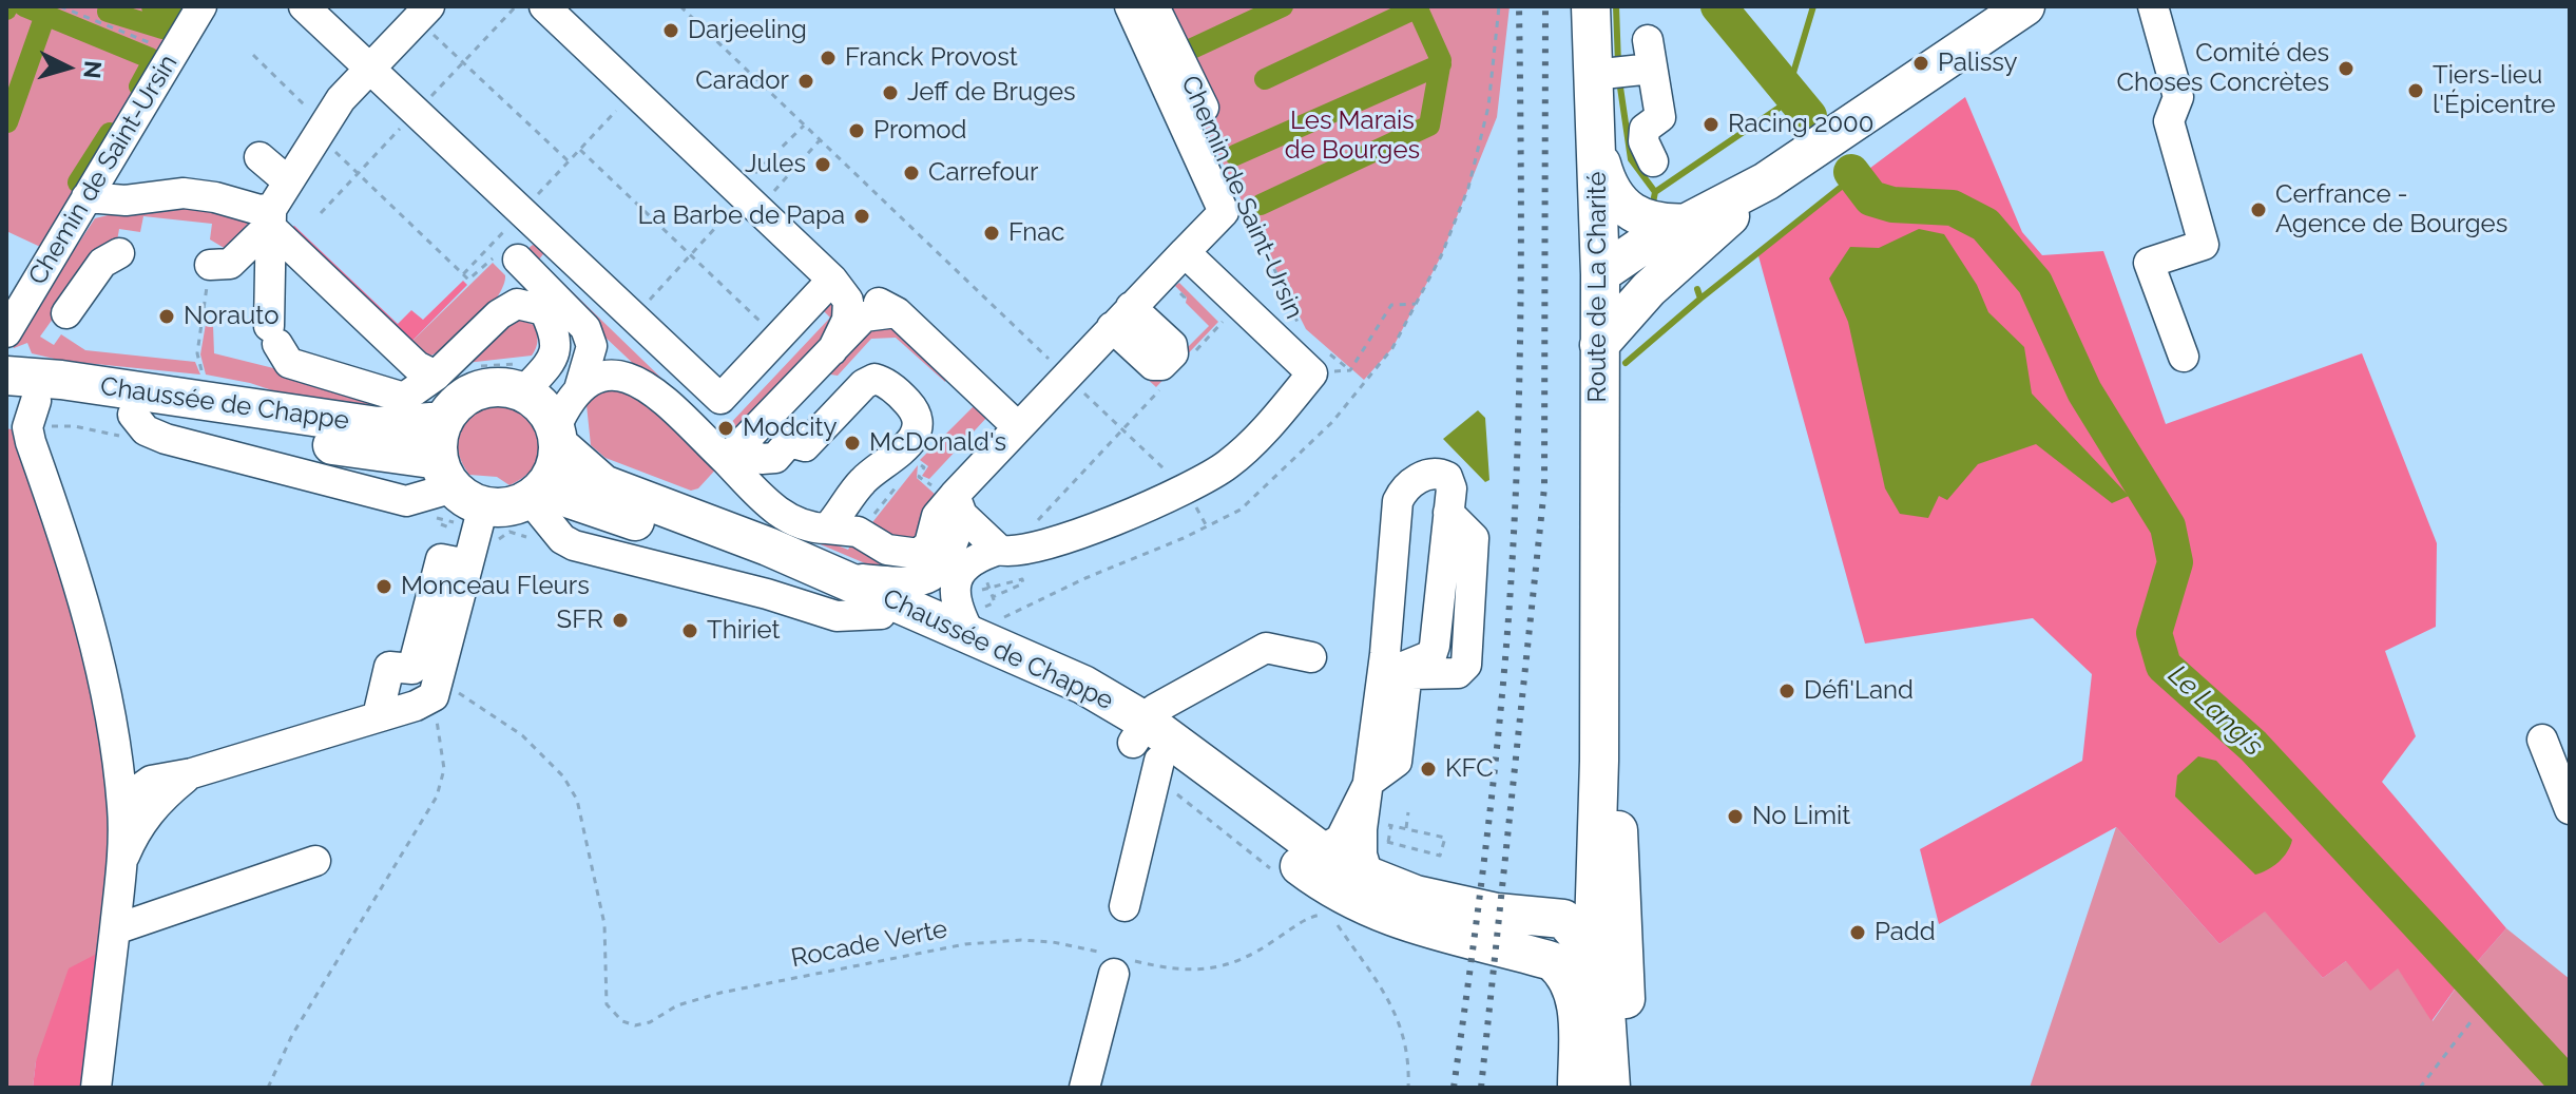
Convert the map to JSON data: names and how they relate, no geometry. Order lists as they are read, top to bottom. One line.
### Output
{"streets":{"main road":["Route de La Charité","Chaussée de Chappe"],"street":["Chemin de Saint-Ursin"],"path":["Rocade Verte"]},"crossings":[["Route de La Charité","Chaussée de Chappe"]],"water":["Le Langis"],"parks":["Les Marais de Bourges"],"places":["Darjeeling","Franck Provost","Palissy","Comité des Choses Concrètes","Carador","Tiers-lieu l'Épicentre","Jeff de Bruges","Racing 2000","Promod","Jules","Carrefour","Cerfrance - Agence de Bourges","La Barbe de Papa","Fnac","Norauto","Modcity","McDonald's","Monceau Fleurs","SFR","Thiriet","Défi'Land","KFC","No Limit","Padd"],"north":"right"}
